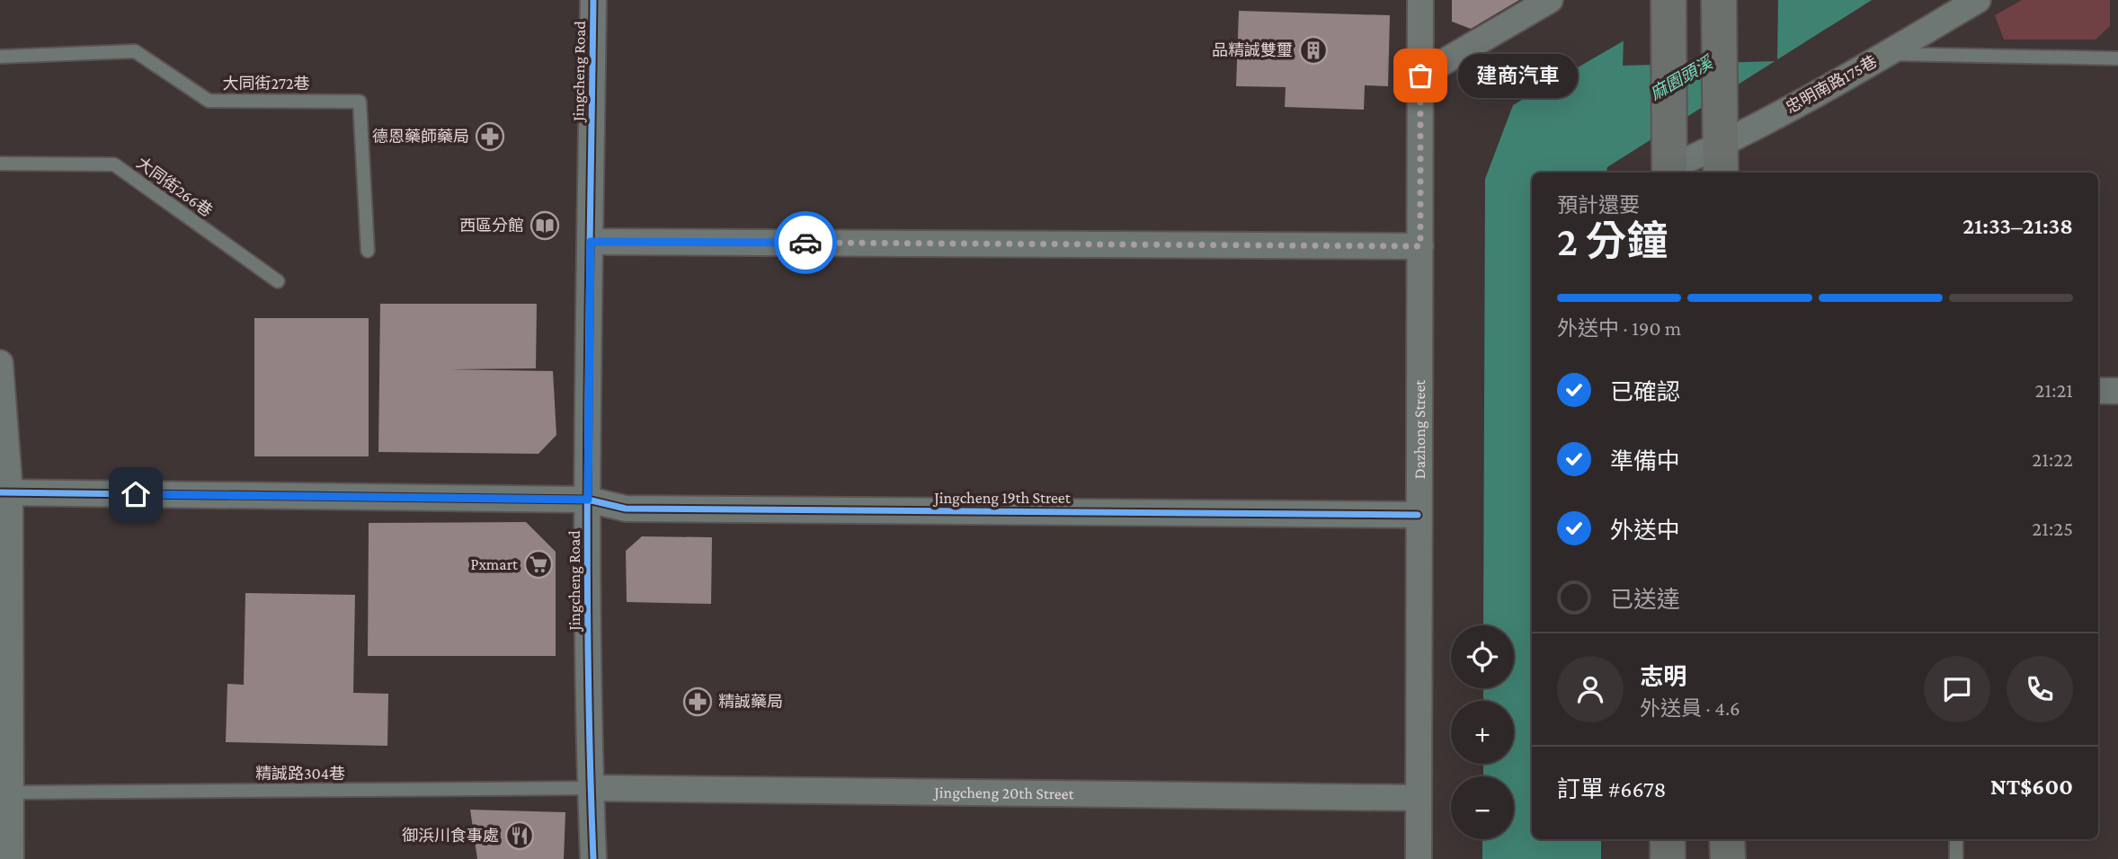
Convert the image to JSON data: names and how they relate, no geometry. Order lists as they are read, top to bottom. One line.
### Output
{"streets":{"street":["Jingcheng Road","忠明南路175巷","Dazhong Street","Jingcheng 19th Street","Jingcheng 20th Street"],"lane":["大同街272巷","大同街266巷","精誠路304巷"]},"crossings":[["Jingcheng Road","Jingcheng 19th Street"],["Jingcheng Road","精誠路304巷"],["Jingcheng Road","Jingcheng 20th Street"],["Dazhong Street","Jingcheng 19th Street"],["Dazhong Street","Jingcheng 20th Street"],["精誠路304巷","Jingcheng 20th Street"]],"water":["麻園頭溪"],"places":{"building":["品精誠雙璽"],"other":["建商汽車"],"pharmacy":["德恩藥師藥局","精誠藥局"],"library":["西區分館"],"supermarket":["Pxmart"],"restaurant":["御浜川食事處"]},"page":{"bubble":"建商汽車","heading":["2 分鐘","預計還要","21:33–21:38"],"panel":["志明","外送員 · 4.6","訂單 #6678","NT$600"],"bar":"外送中 · 190 m","list":[["已確認","21:21"],["準備中","21:22"],["外送中","21:25"],"已送達"],"map_buttons":["+","−"]}}
